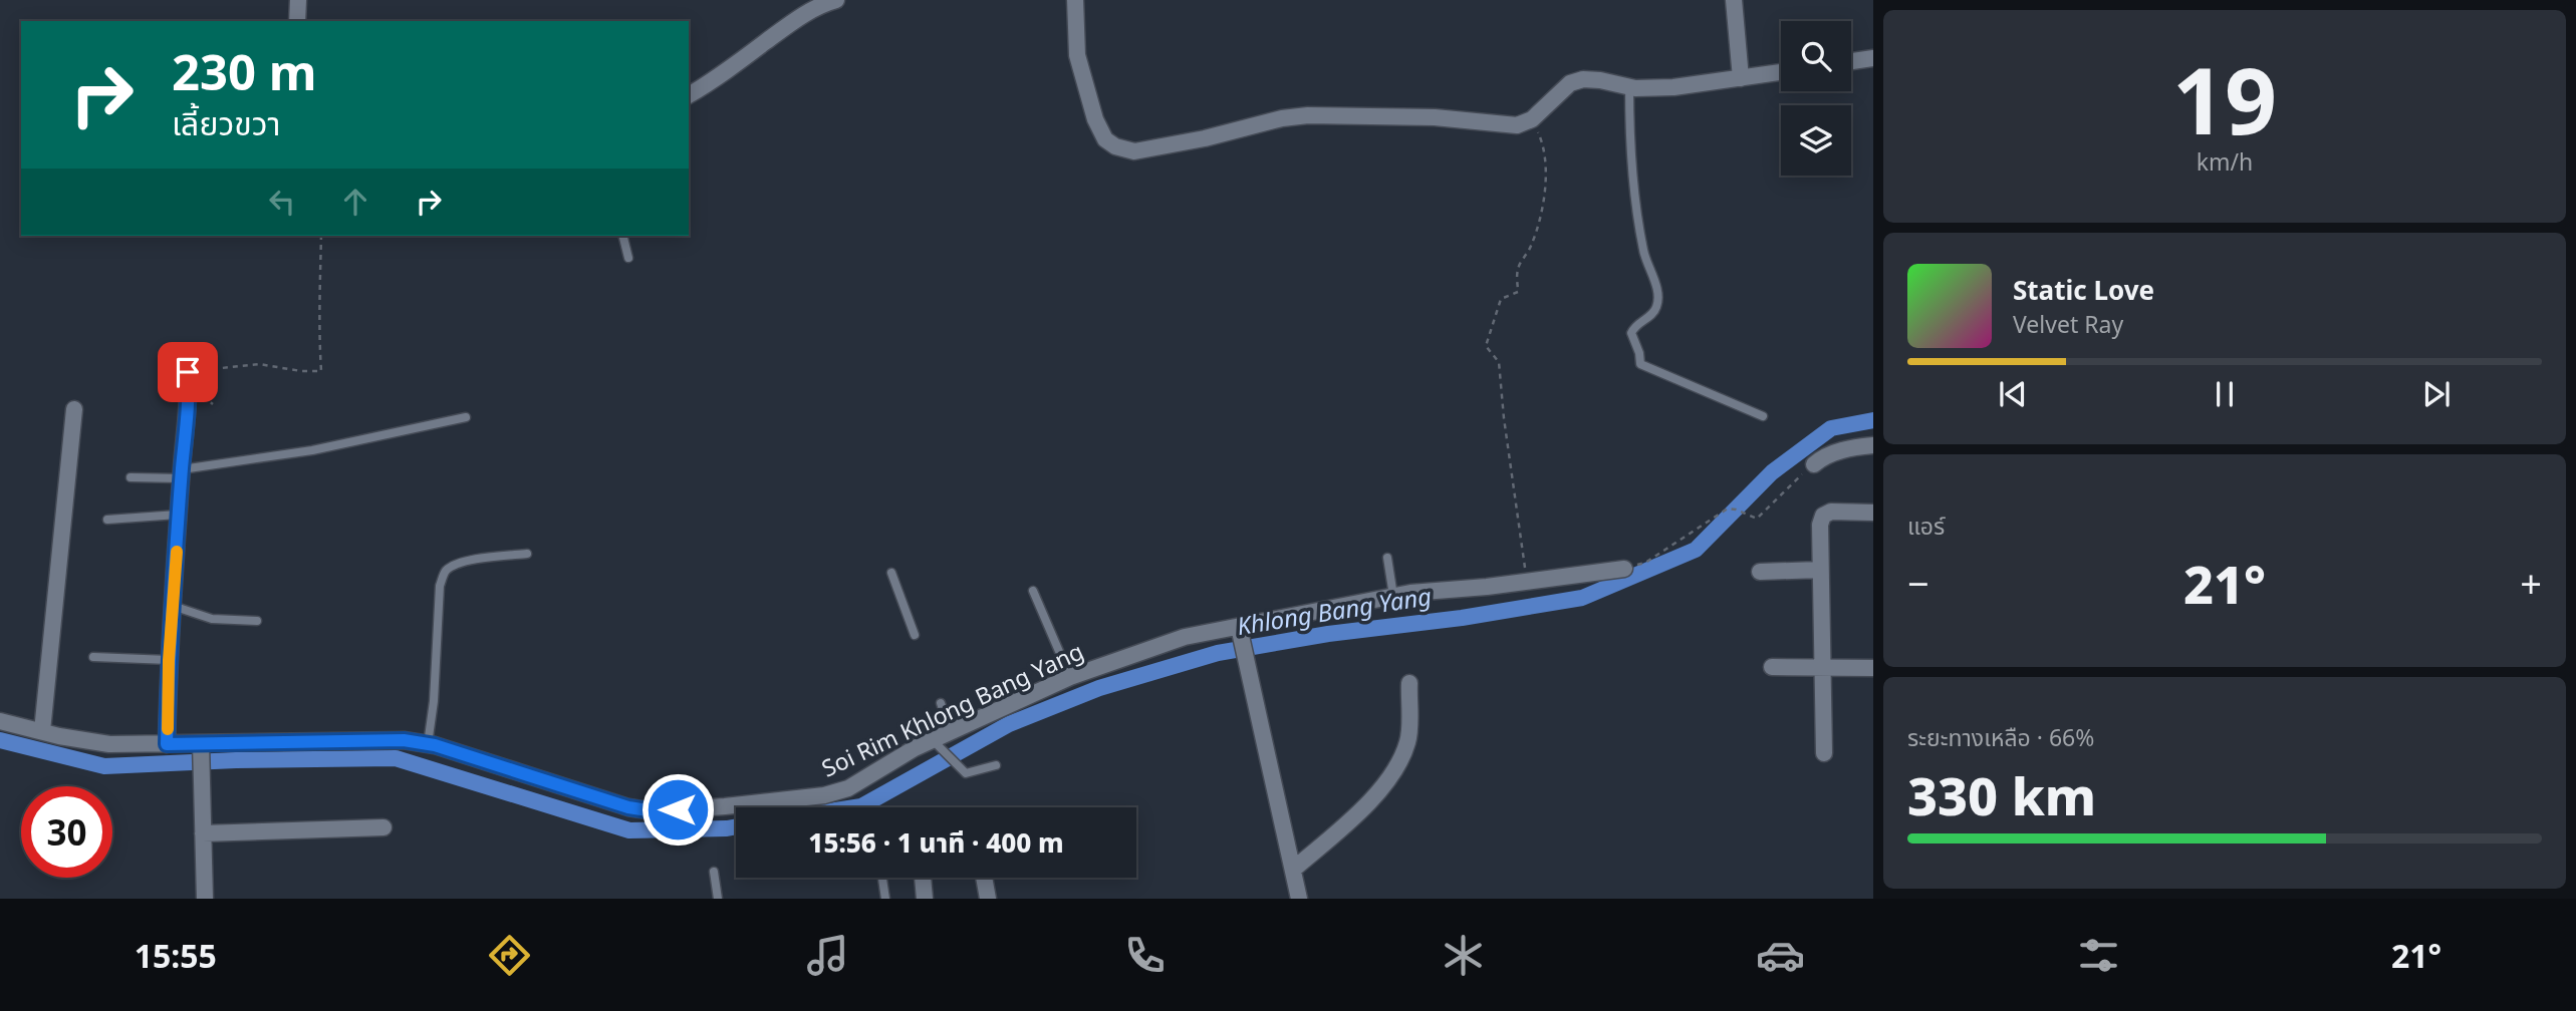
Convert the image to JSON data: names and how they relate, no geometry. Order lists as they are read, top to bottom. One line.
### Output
{"streets":{"street":["Soi Rim Khlong Bang Yang"]},"water":["Khlong Bang Yang"],"page":{"tile":[["19","km/h"],"แอร์",["ระยะทางเหลือ · 66%","330 km"]],"turn":["230 m","เลี้ยวขวา"],"song":["Static Love","Velvet Ray"],"heat":["−","21°","+"],"limit":"30","trip":"15:56 · 1 นาที · 400 m","tabs":["15:55","21°"]}}
